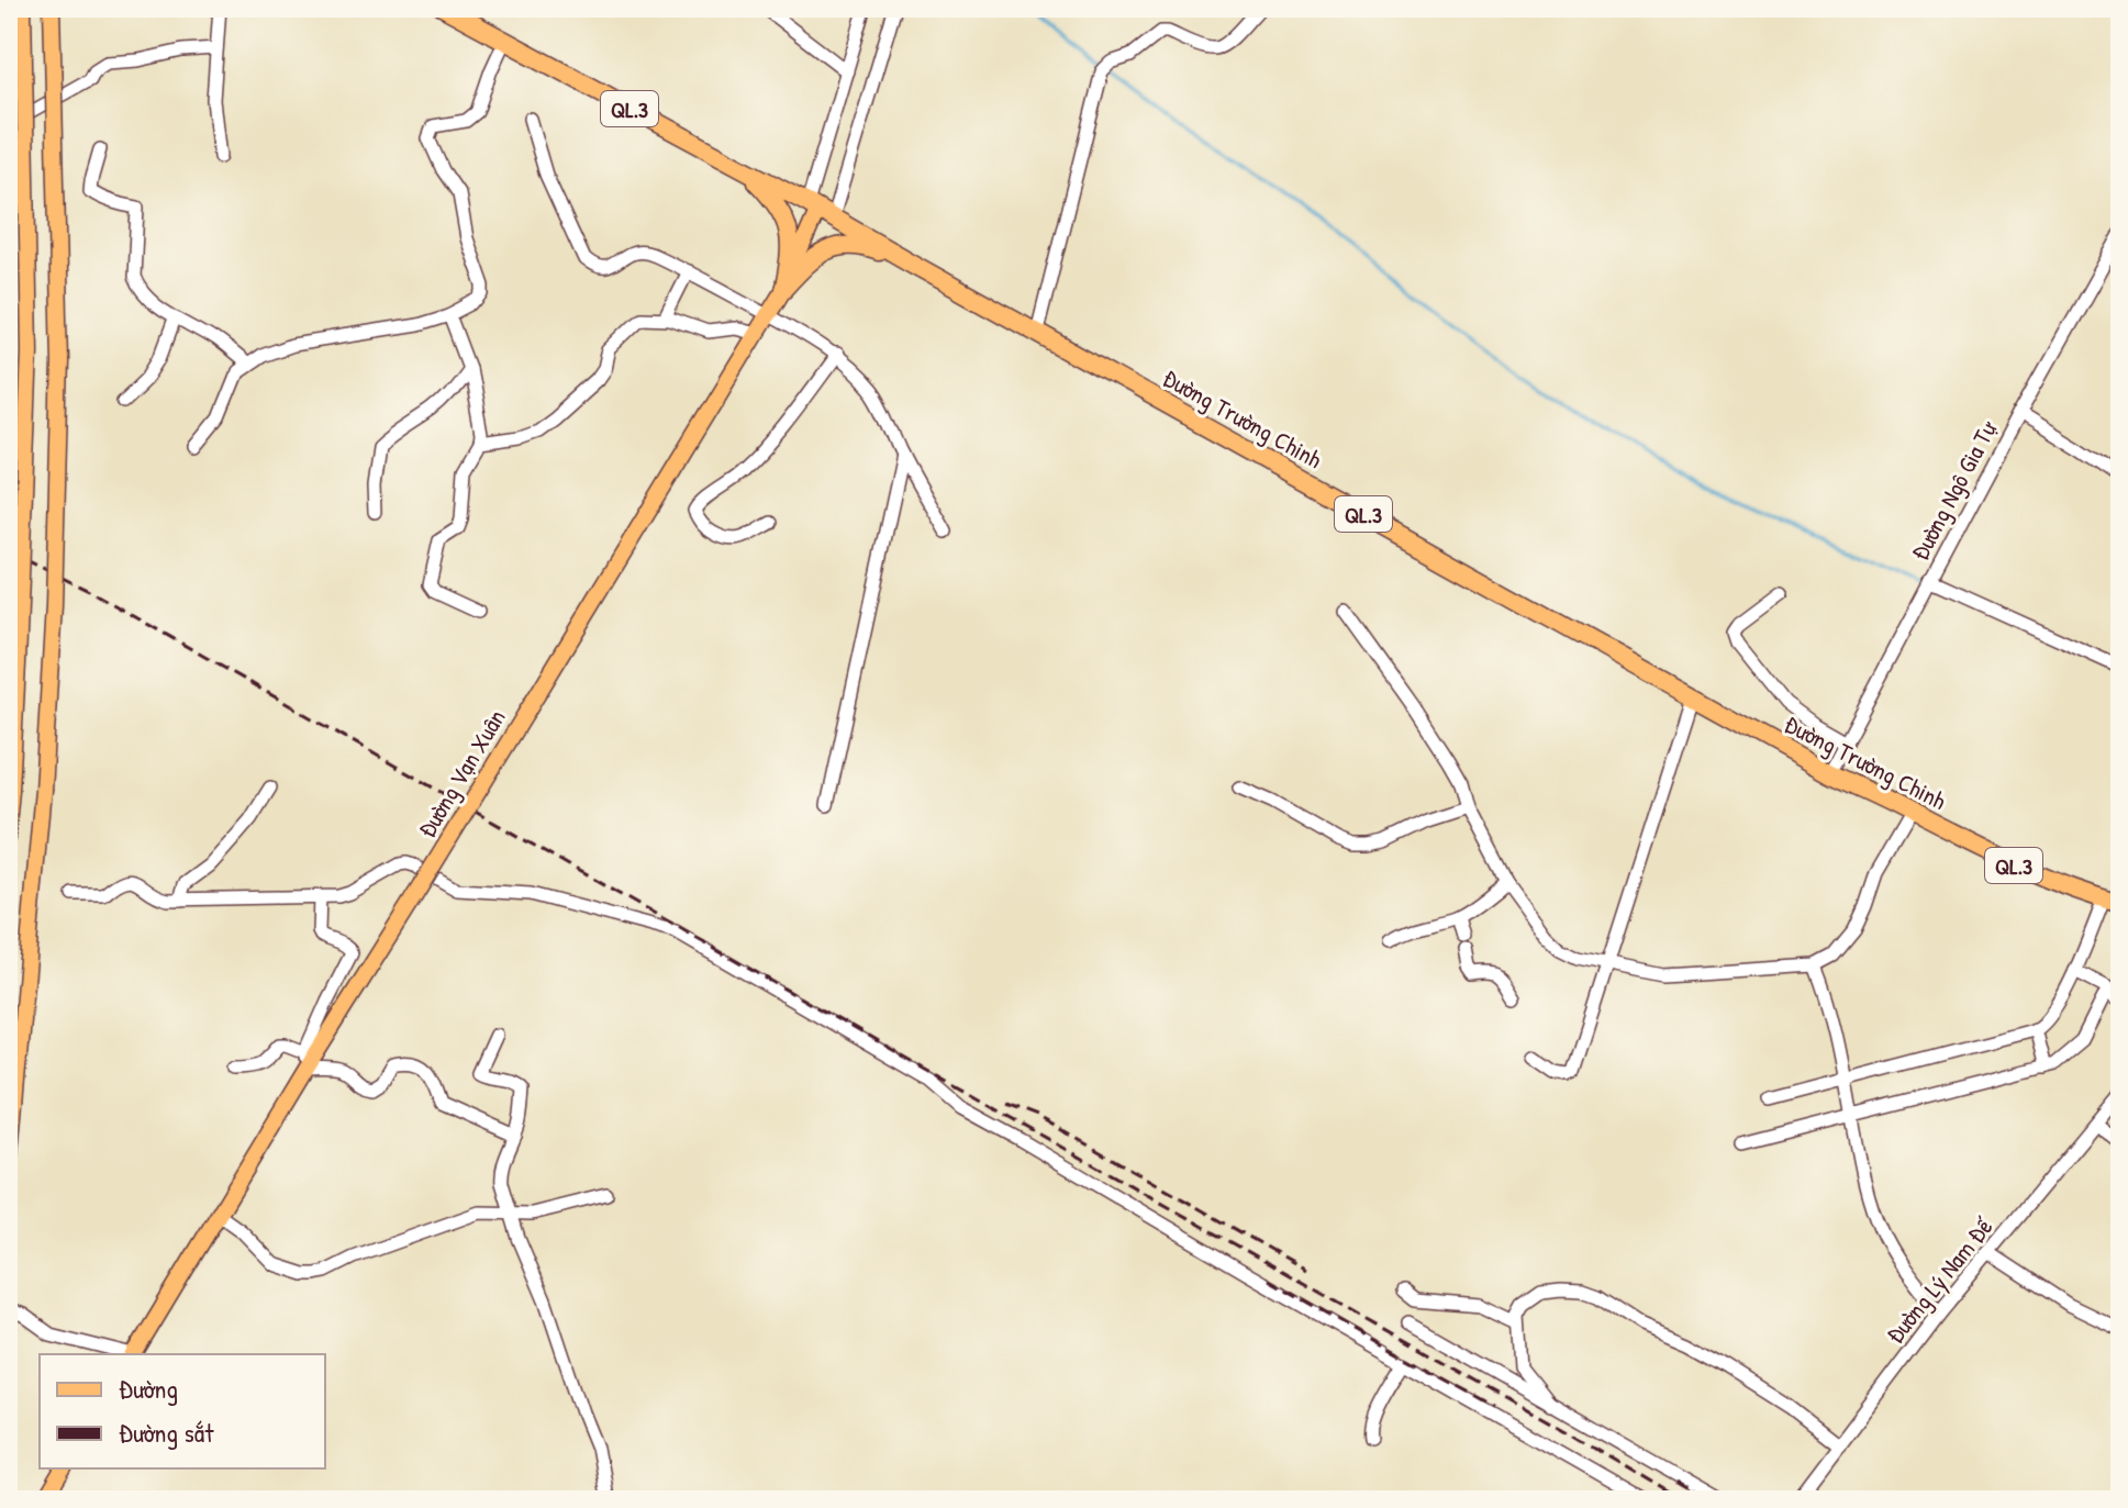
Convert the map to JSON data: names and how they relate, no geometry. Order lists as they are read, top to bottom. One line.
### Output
{"streets":{"highway":["QL.3","Đường Trường Chinh"],"main road":["Đường Vạn Xuân"],"street":["Đường Ngô Gia Tự","Đường Lý Nam Đế"]},"crossings":[["Đường Trường Chinh","Đường Ngô Gia Tự"],["Đường Trường Chinh","Đường Vạn Xuân"]],"legend":["Đường","Đường sắt"]}
